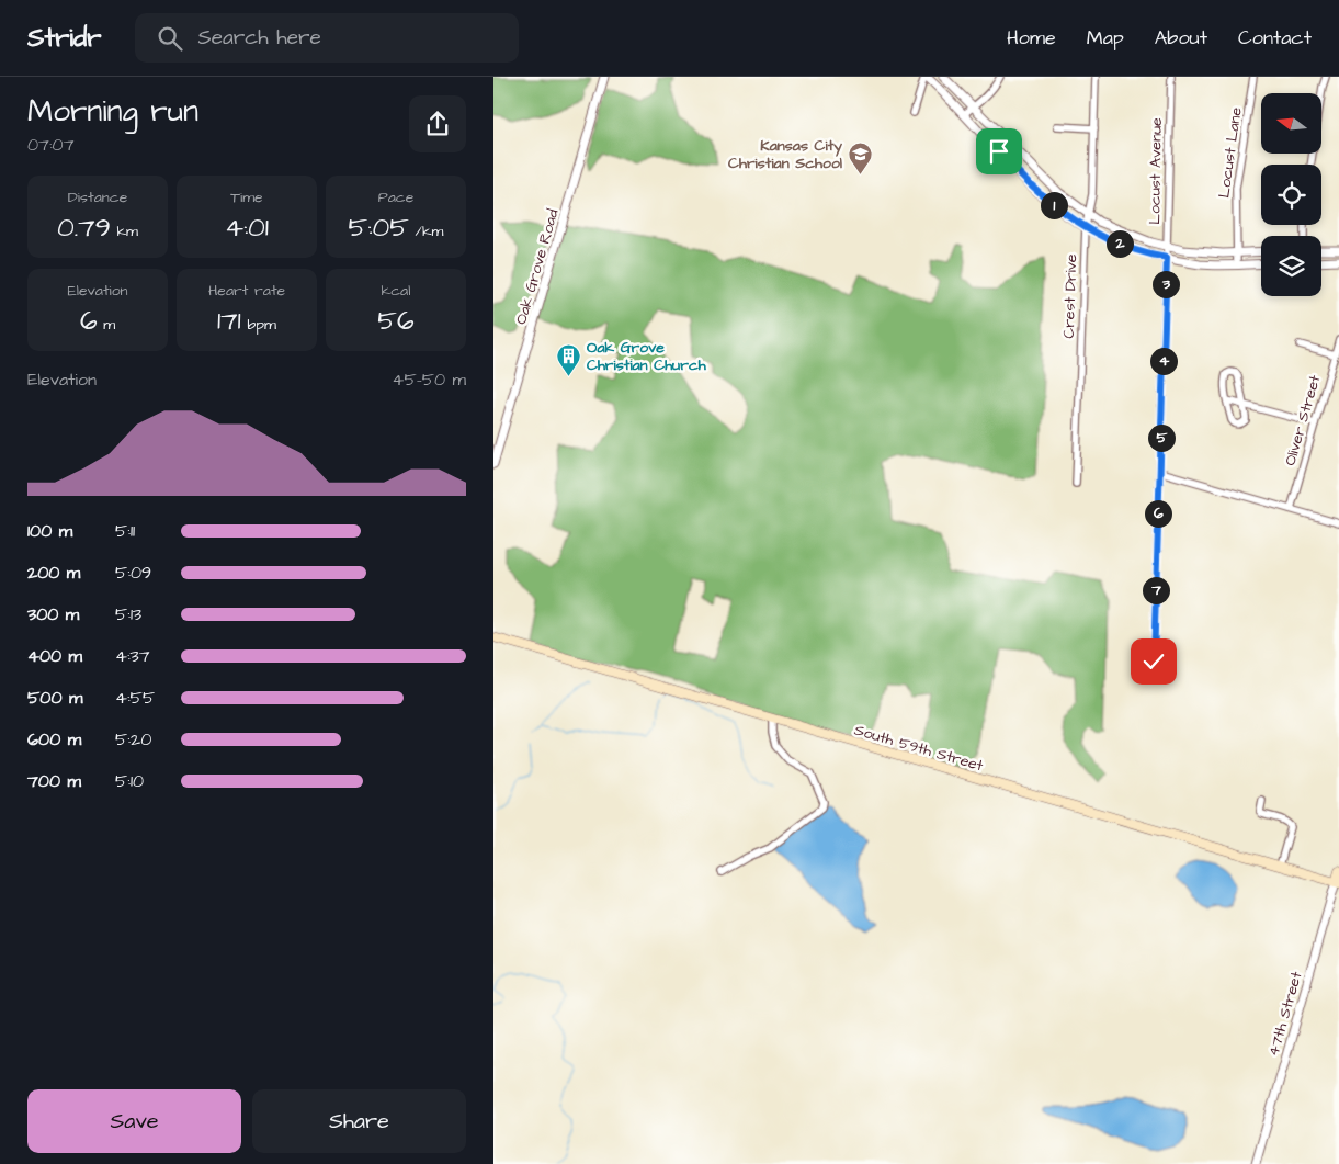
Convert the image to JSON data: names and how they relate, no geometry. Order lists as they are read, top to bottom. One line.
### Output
{"streets":{"main road":["South 59th Street","47th Street"],"street":["Locust Lane","Locust Avenue","Oak Grove Road","Crest Drive","Oliver Street"]},"crossings":[["South 59th Street","47th Street"]],"places":{"school or university":["Kansas City Christian School"],"building":["Oak Grove Christian Church"]},"north":"left","page":{"header":"Stridr","search":"Search here","nav":["Home","Map","About","Contact"],"heading":["Morning run","07:07"],"stats":[["Distance","0.79 km"],["Time","4:01"],["Pace","5:05 /km"],["Elevation","6 m"],["Heart rate","171 bpm"],["kcal","56"]],"pins":["1","2","3","4","5","6","7"],"chart":["Elevation","45–50 m"],"list":[{"name":"100 m","note":"5:11"},{"name":"200 m","note":"5:09"},{"name":"300 m","note":"5:13"},{"name":"400 m","note":"4:37"},{"name":"500 m","note":"4:55"},{"name":"600 m","note":"5:20"},{"name":"700 m","note":"5:10"}],"buttons":["Save","Share"]}}
